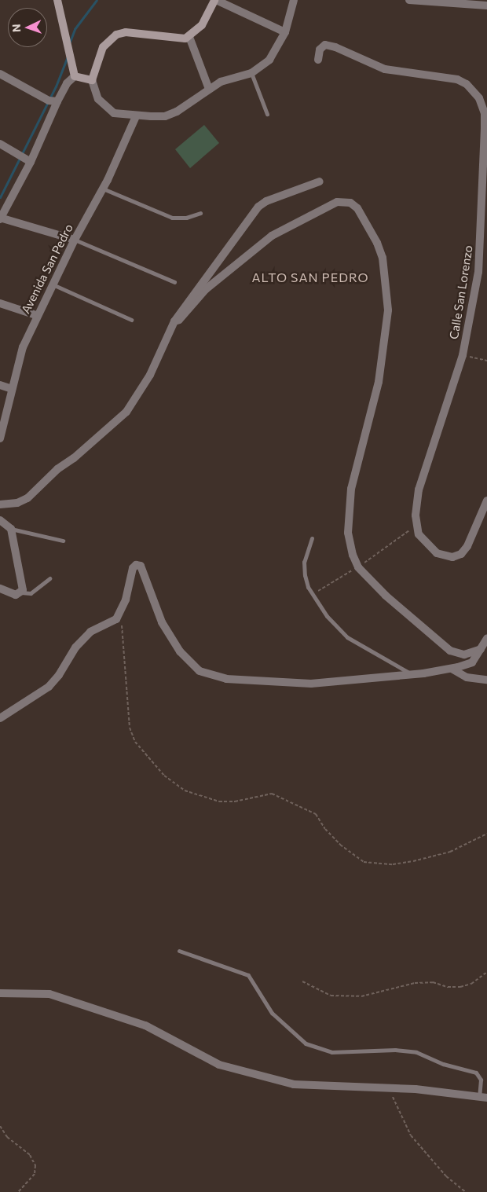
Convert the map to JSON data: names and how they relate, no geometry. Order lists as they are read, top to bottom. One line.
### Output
{"streets":{"street":["Avenida San Pedro","Calle San Lorenzo"]},"districts":["ALTO SAN PEDRO"],"north":"left"}
